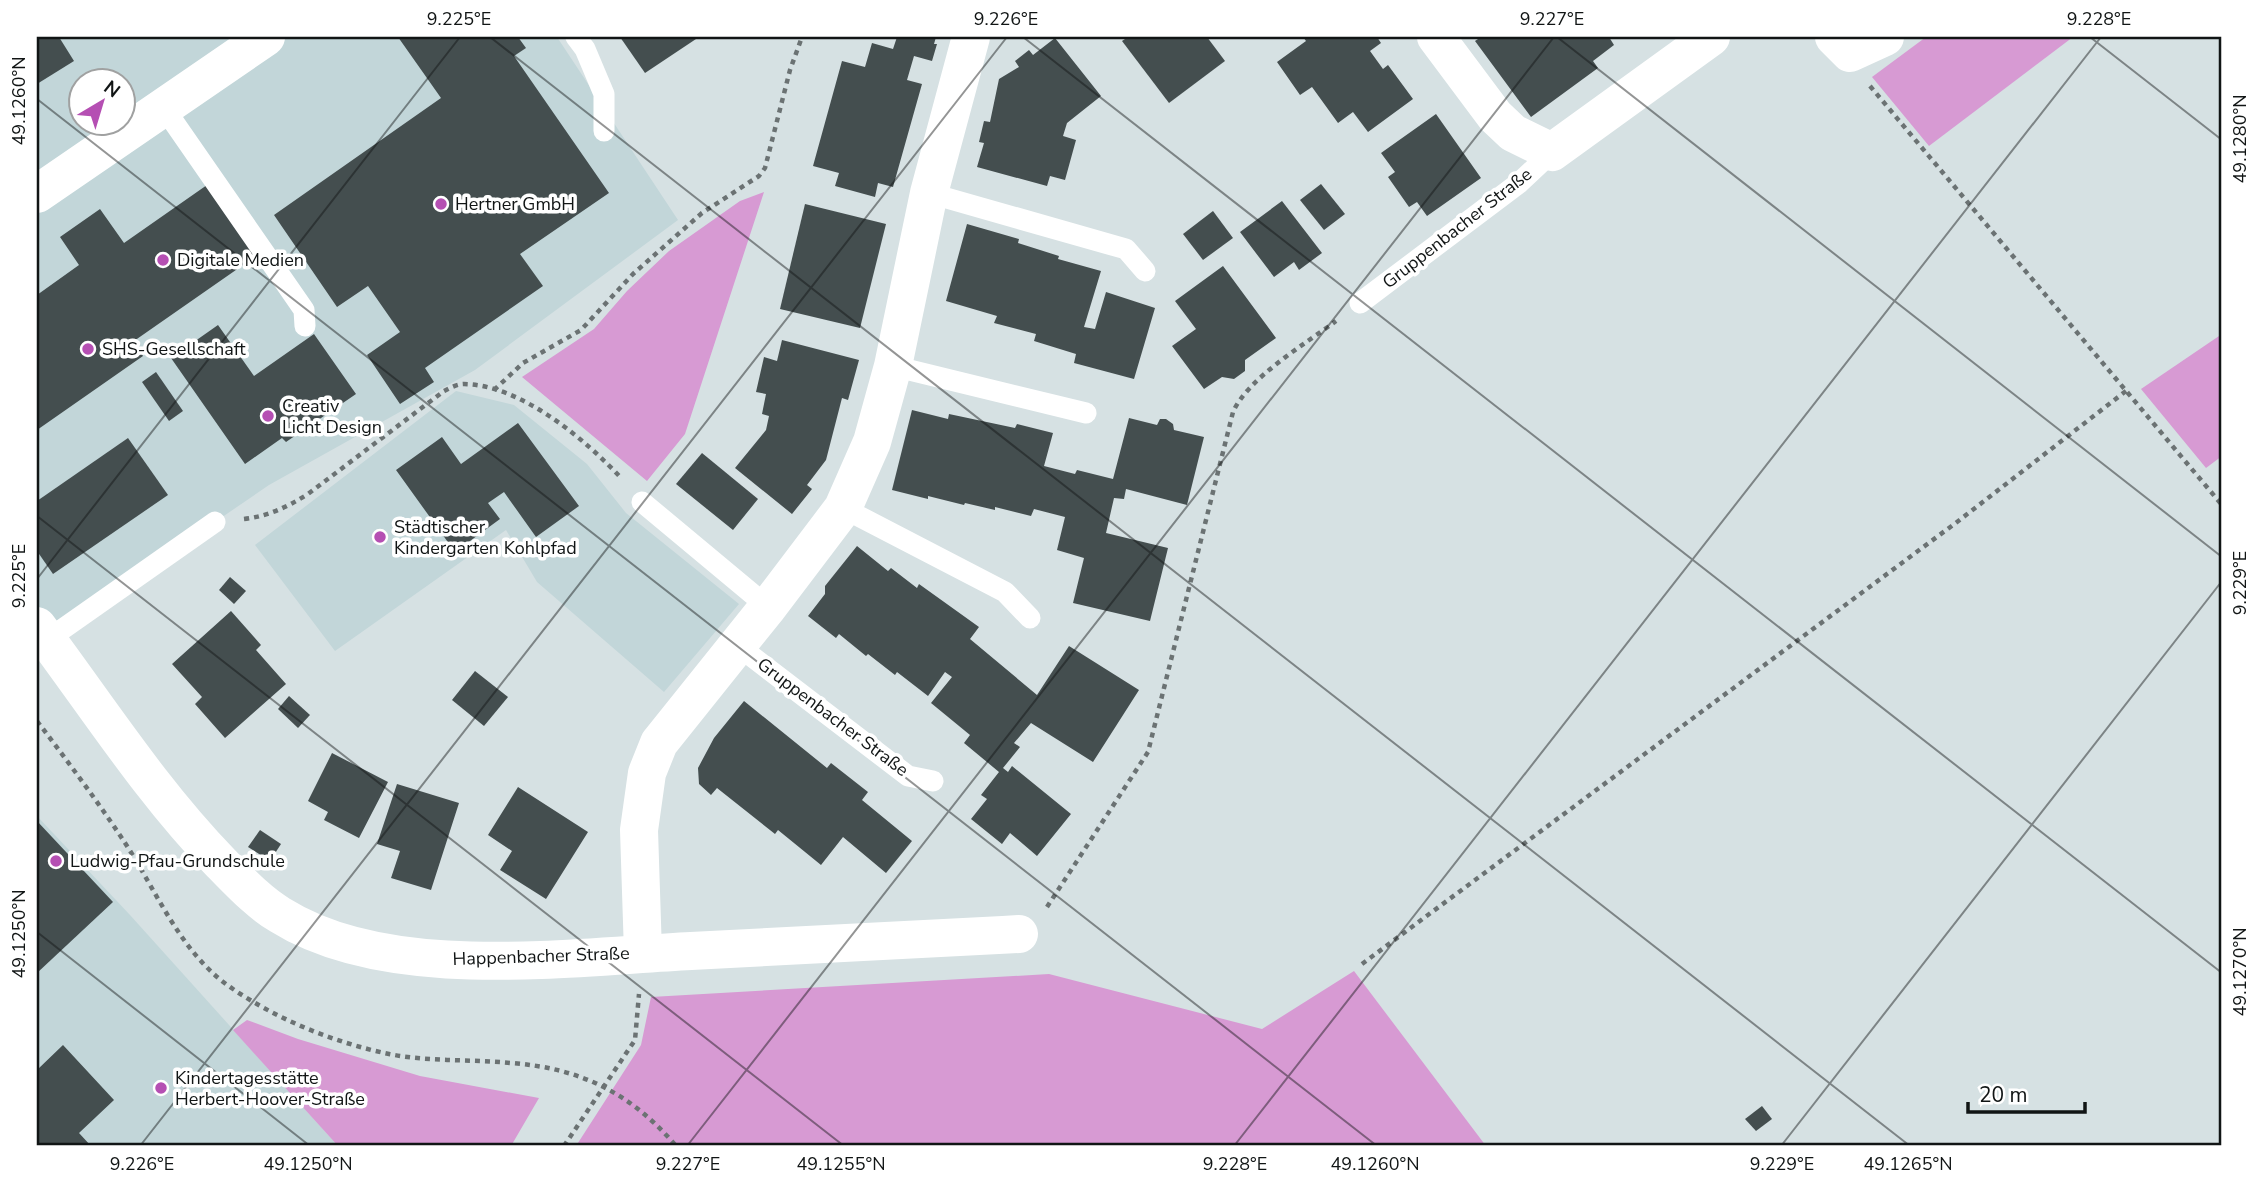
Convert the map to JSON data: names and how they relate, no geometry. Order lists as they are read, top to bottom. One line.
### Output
{"streets":{"street":["Gruppenbacher Straße","Happenbacher Straße"]},"places":["Hertner GmbH","Digitale Medien","SHS-Gesellschaft","Creativ Licht Design","Städtischer Kindergarten Kohlpfad","Ludwig-Pfau-Grundschule","Kindertagesstätte Herbert-Hoover-Straße"],"scale_bar":"20 m","north":"top right","coordinates":["9.225°E","9.226°E","9.227°E","9.228°E","49.1260°N","49.1280°N","9.229°E","49.1250°N","49.1270°N","49.1255°N","49.1265°N"]}
